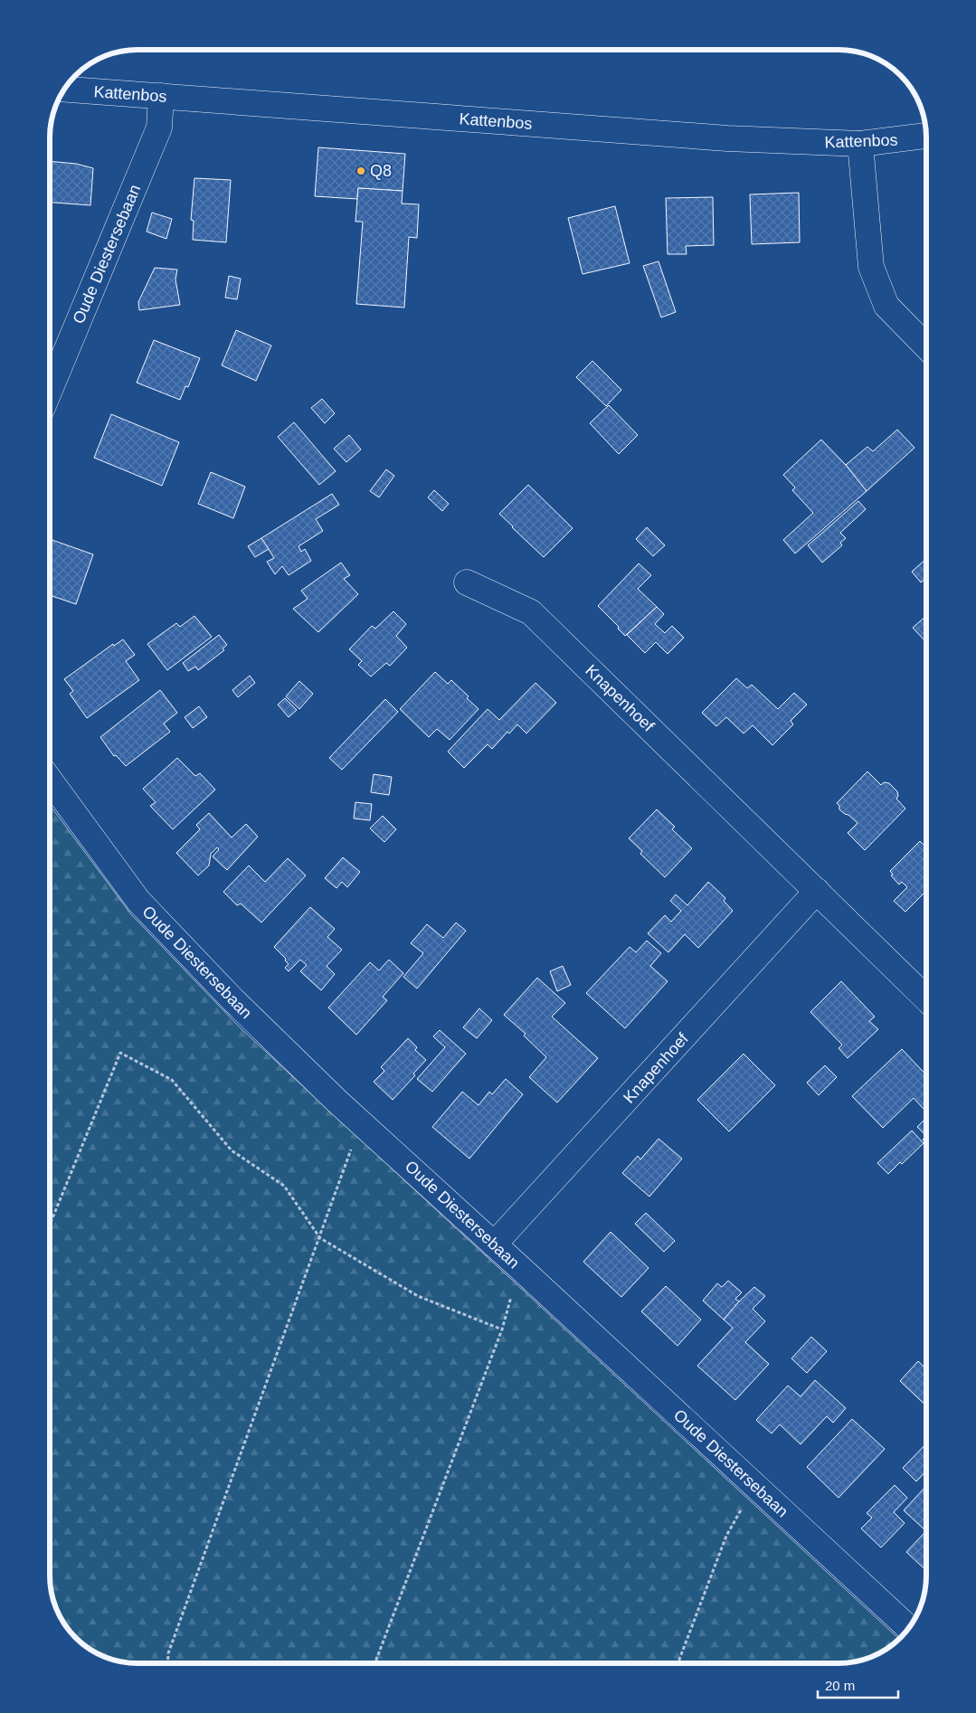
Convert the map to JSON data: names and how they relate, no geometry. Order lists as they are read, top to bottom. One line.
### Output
{"streets":{"street":["Kattenbos","Oude Diestersebaan","Knapenhoef"]},"crossings":[["Kattenbos","Oude Diestersebaan"],["Oude Diestersebaan","Knapenhoef"]],"places":["Q8"],"scale_bar":"20 m"}
